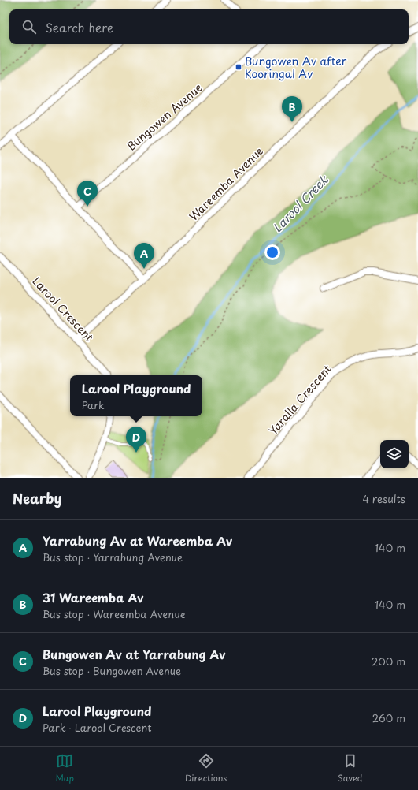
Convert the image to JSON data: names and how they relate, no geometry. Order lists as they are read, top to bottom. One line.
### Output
{"streets":{"street":["Bungowen Avenue","Wareemba Avenue","Larool Crescent","Yaralla Crescent"]},"crossings":[["Wareemba Avenue","Larool Crescent"]],"water":["Larool Creek"],"places":{"transit":["Bungowen Av after Kooringal Av"]},"page":{"search":"Search here","pins":["B","C","A","D"],"popup":["Larool Playground","Park"],"heading":["Nearby","4 results"],"list":[{"mark":"A","name":"Yarrabung Av at Wareemba Av","note":"Bus stop · Yarrabung Avenue","value":"140 m"},{"mark":"B","name":"31 Wareemba Av","note":"Bus stop · Wareemba Avenue","value":"140 m"},{"mark":"C","name":"Bungowen Av at Yarrabung Av","note":"Bus stop · Bungowen Avenue","value":"200 m"},{"mark":"D","name":"Larool Playground","note":"Park · Larool Crescent","value":"260 m"}],"nav":["Map","Directions","Saved"]}}
